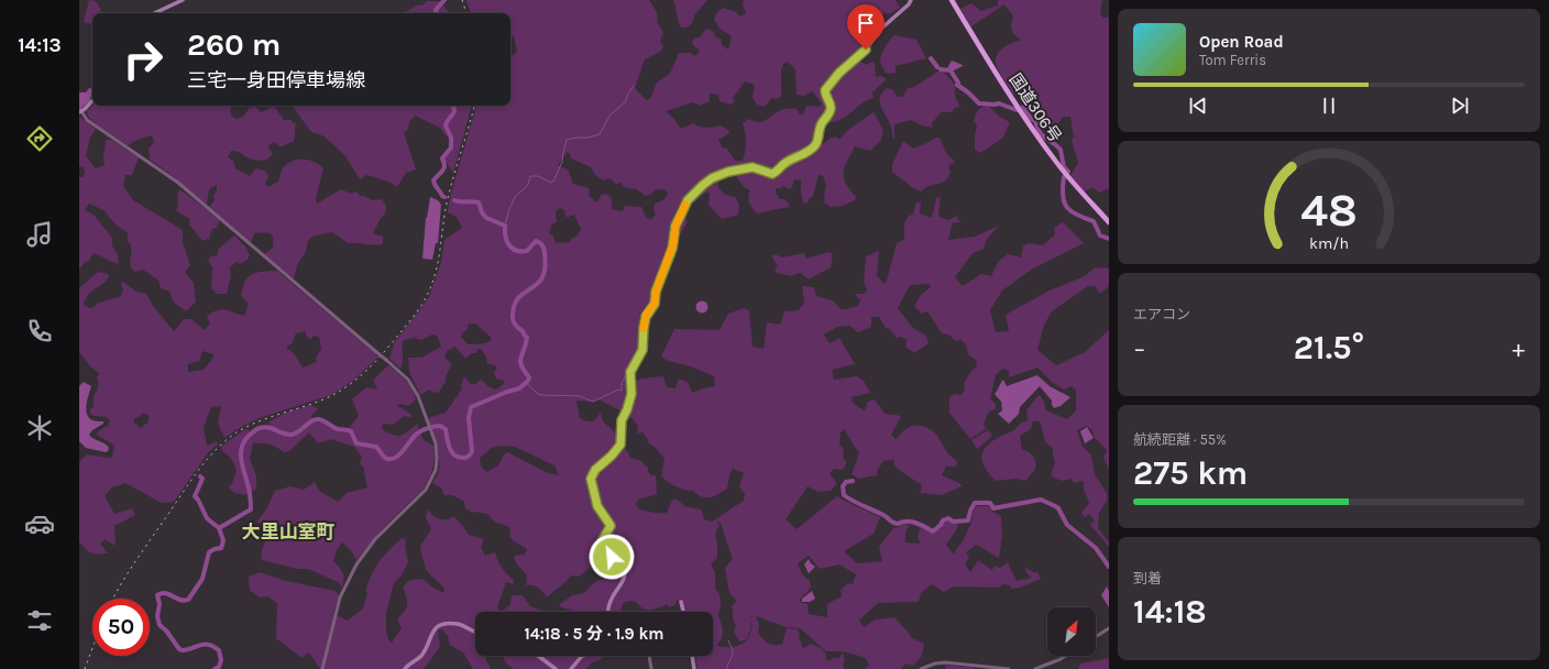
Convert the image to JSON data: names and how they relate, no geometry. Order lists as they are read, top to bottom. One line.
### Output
{"streets":{"highway":["国道306号"]},"districts":["大里山室町"],"north":"top right","page":{"tabs":"14:13","turn":["260 m","三宅一身田停車場線"],"song":["Open Road","Tom Ferris"],"tile":["エアコン",["航続距離 · 55%","275 km"],["到着","14:18"]],"heat":["−","21.5°","+"],"limit":"50","trip":"14:18 · 5 分 · 1.9 km","gauge":["48","km/h"]}}
